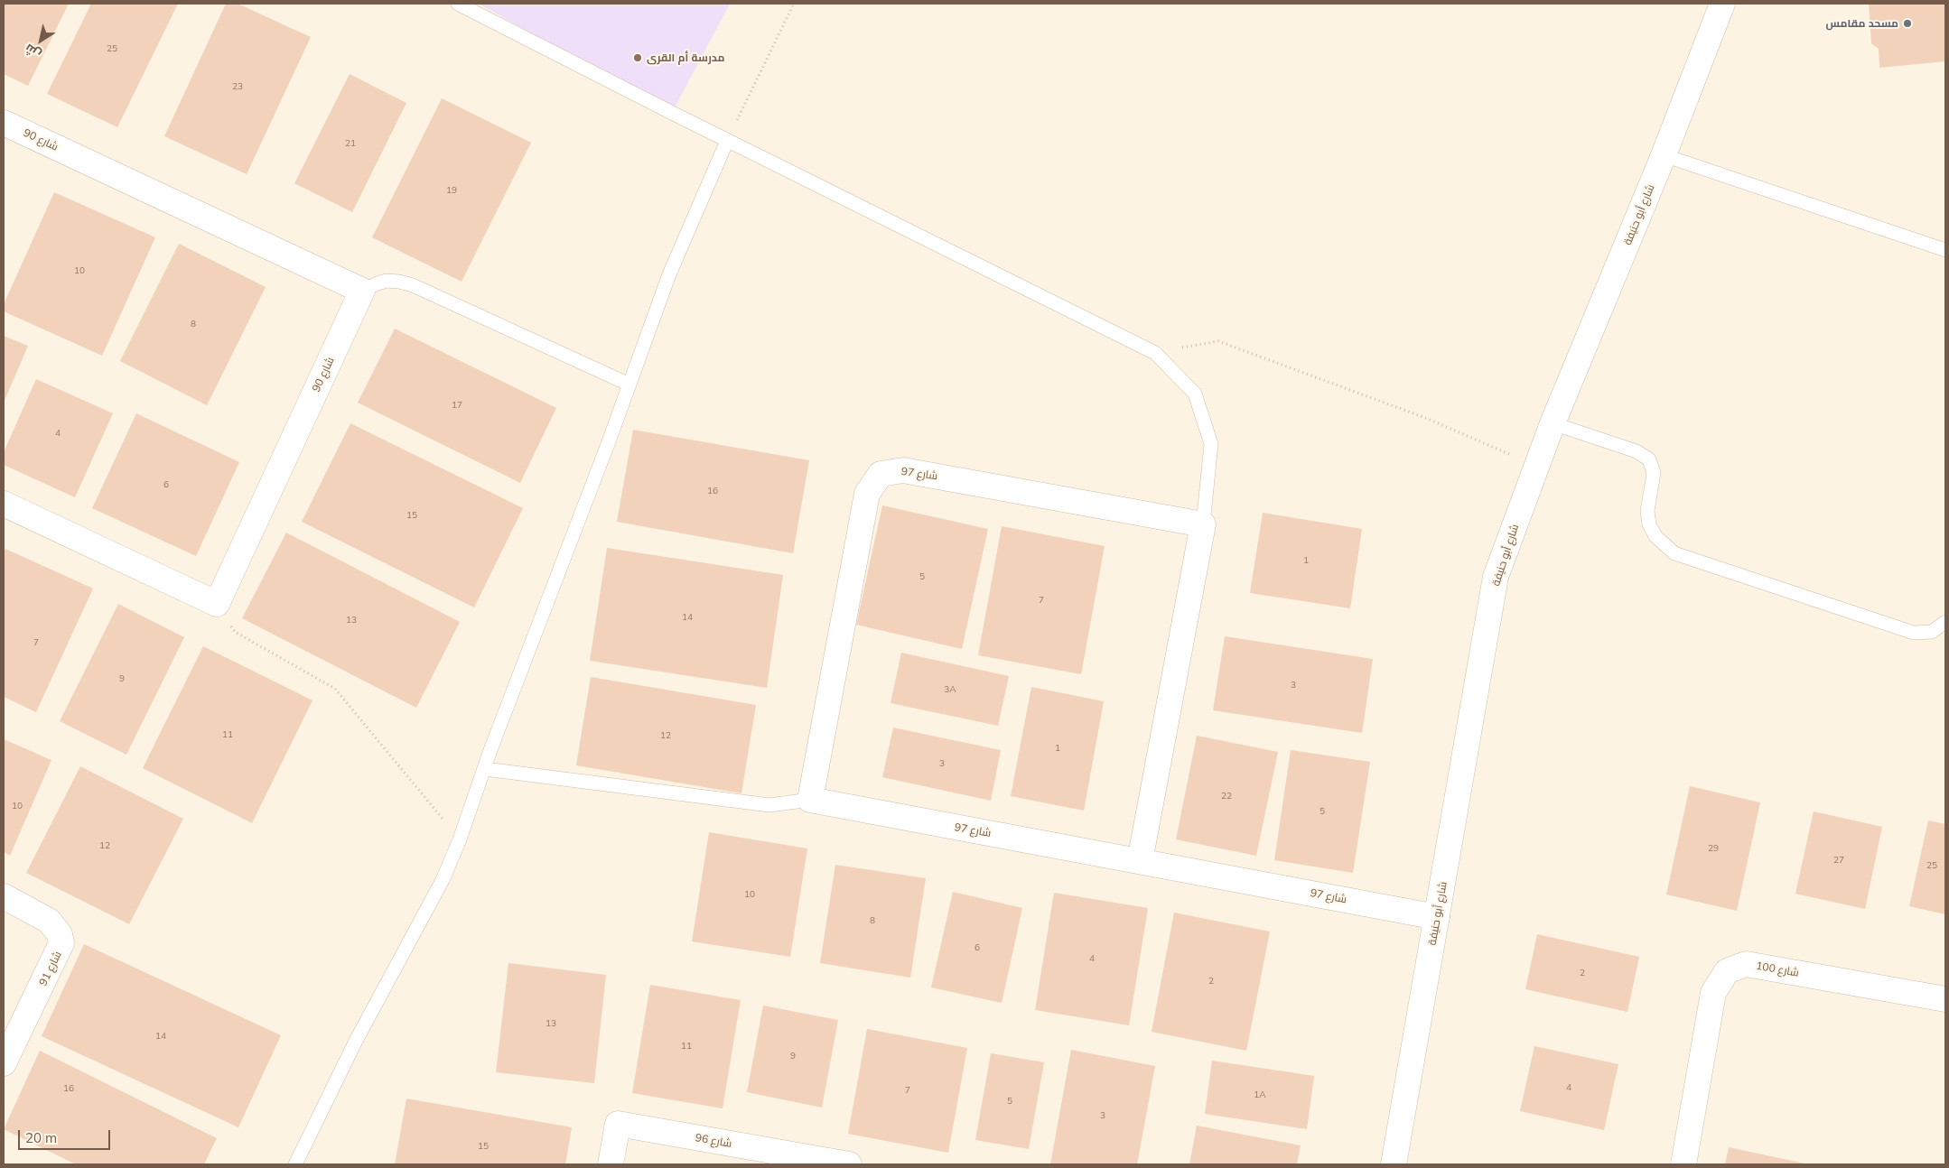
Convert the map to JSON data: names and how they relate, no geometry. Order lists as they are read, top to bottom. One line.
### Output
{"streets":{"street":["شارع 90","شارع أبو حنيفة","شارع 97","شارع 91","شارع 100","شارع 96"]},"crossings":[["شارع أبو حنيفة","شارع 97"]],"places":["مسحد مقامس","مدرسة أم القرى"],"house_numbers":["25","23","21","19","10","8","17","4","6","16","15","1","5","7","14","13","7","9","3","3A","11","12","1","3","22","10","5","12","29","27","25","10","8","6","4","2","2","13","14","11","9","4","16","7","1A","5","3","15"],"scale_bar":"20 m","north":"bottom left"}
